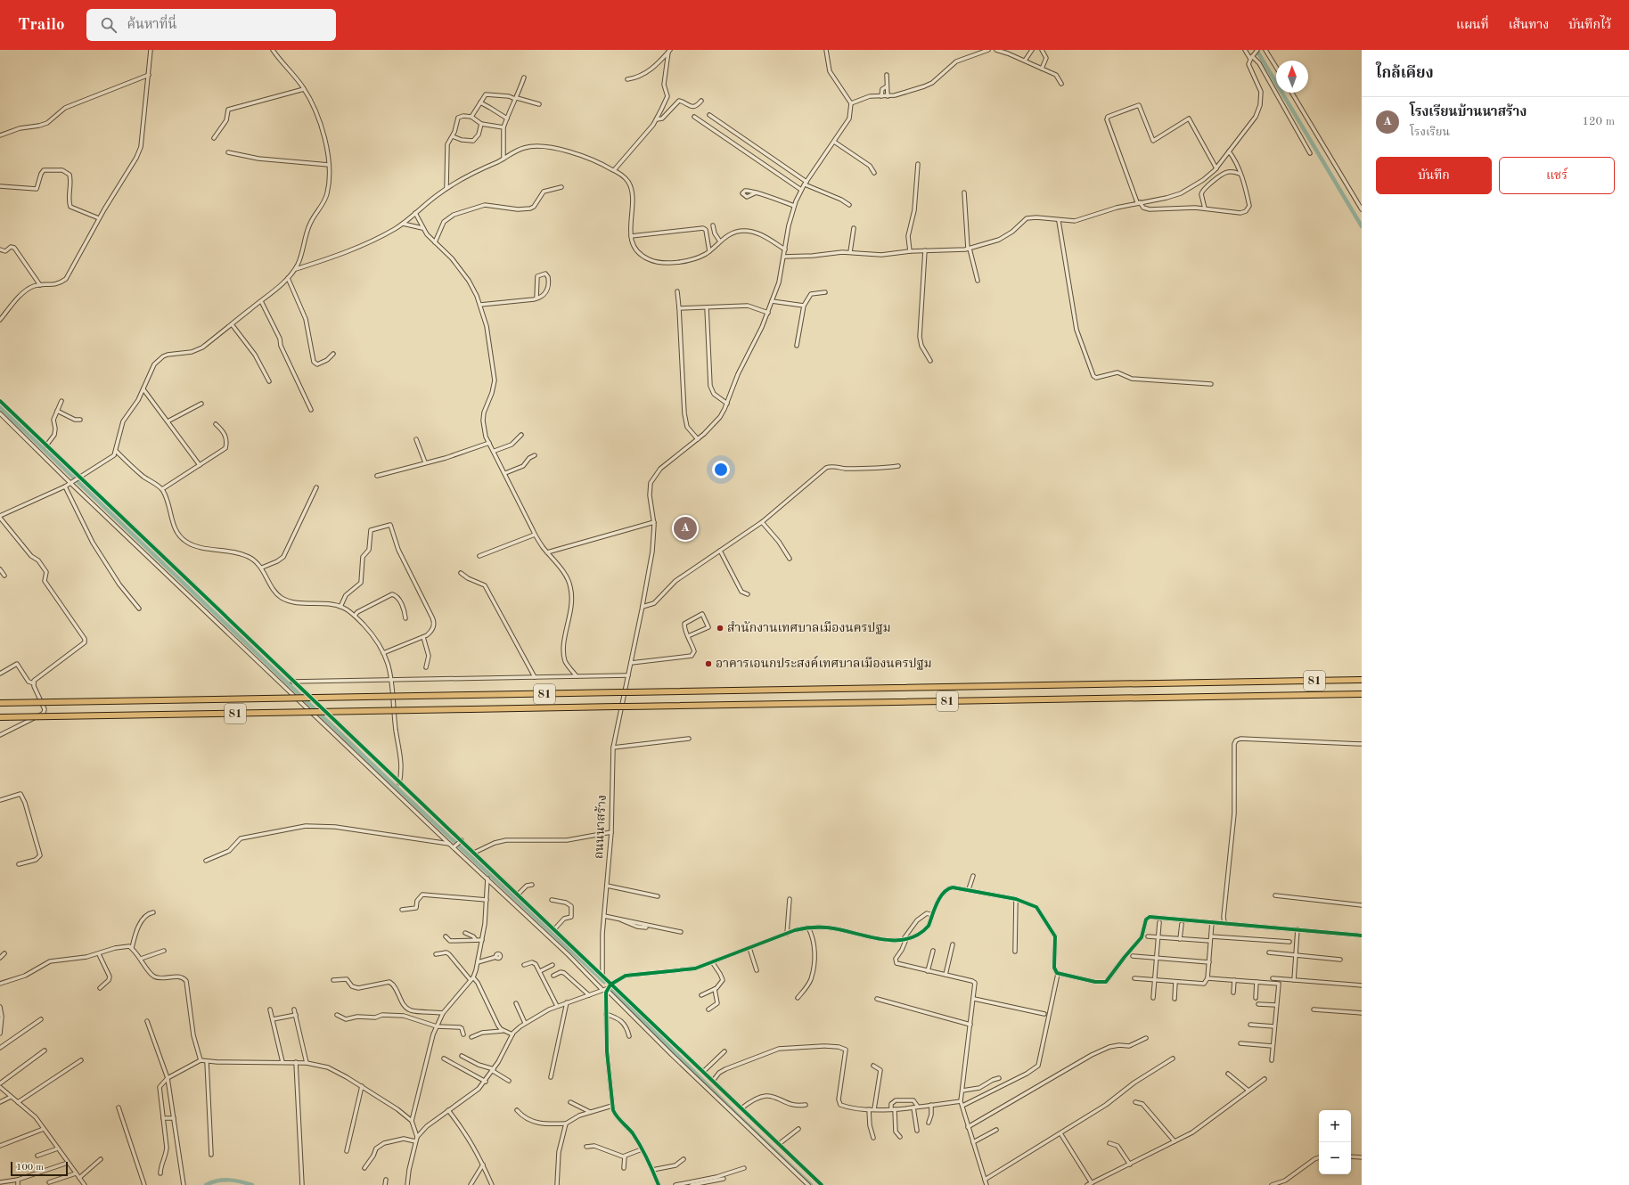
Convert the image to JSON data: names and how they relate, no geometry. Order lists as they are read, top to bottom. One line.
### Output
{"streets":{"highway":["81"],"street":["ถนนนาสร้าง"]},"places":["สำนักงานเทศบาลเมืองนครปฐม","อาคารเอนกประสงค์เทศบาลเมืองนครปฐม"],"scale_bar":"100 m","north":"top","page":{"header":"Trailo","search":"ค้นหาที่นี่","nav":["แผนที่","เส้นทาง","บันทึกไว้"],"heading":"ใกล้เคียง","list":[{"mark":"A","name":"โรงเรียนบ้านนาสร้าง","note":"โรงเรียน","value":"120 m"}],"buttons":["บันทึก","แชร์"],"pins":"A","map_buttons":["+","−"],"scale":"100 m"}}
